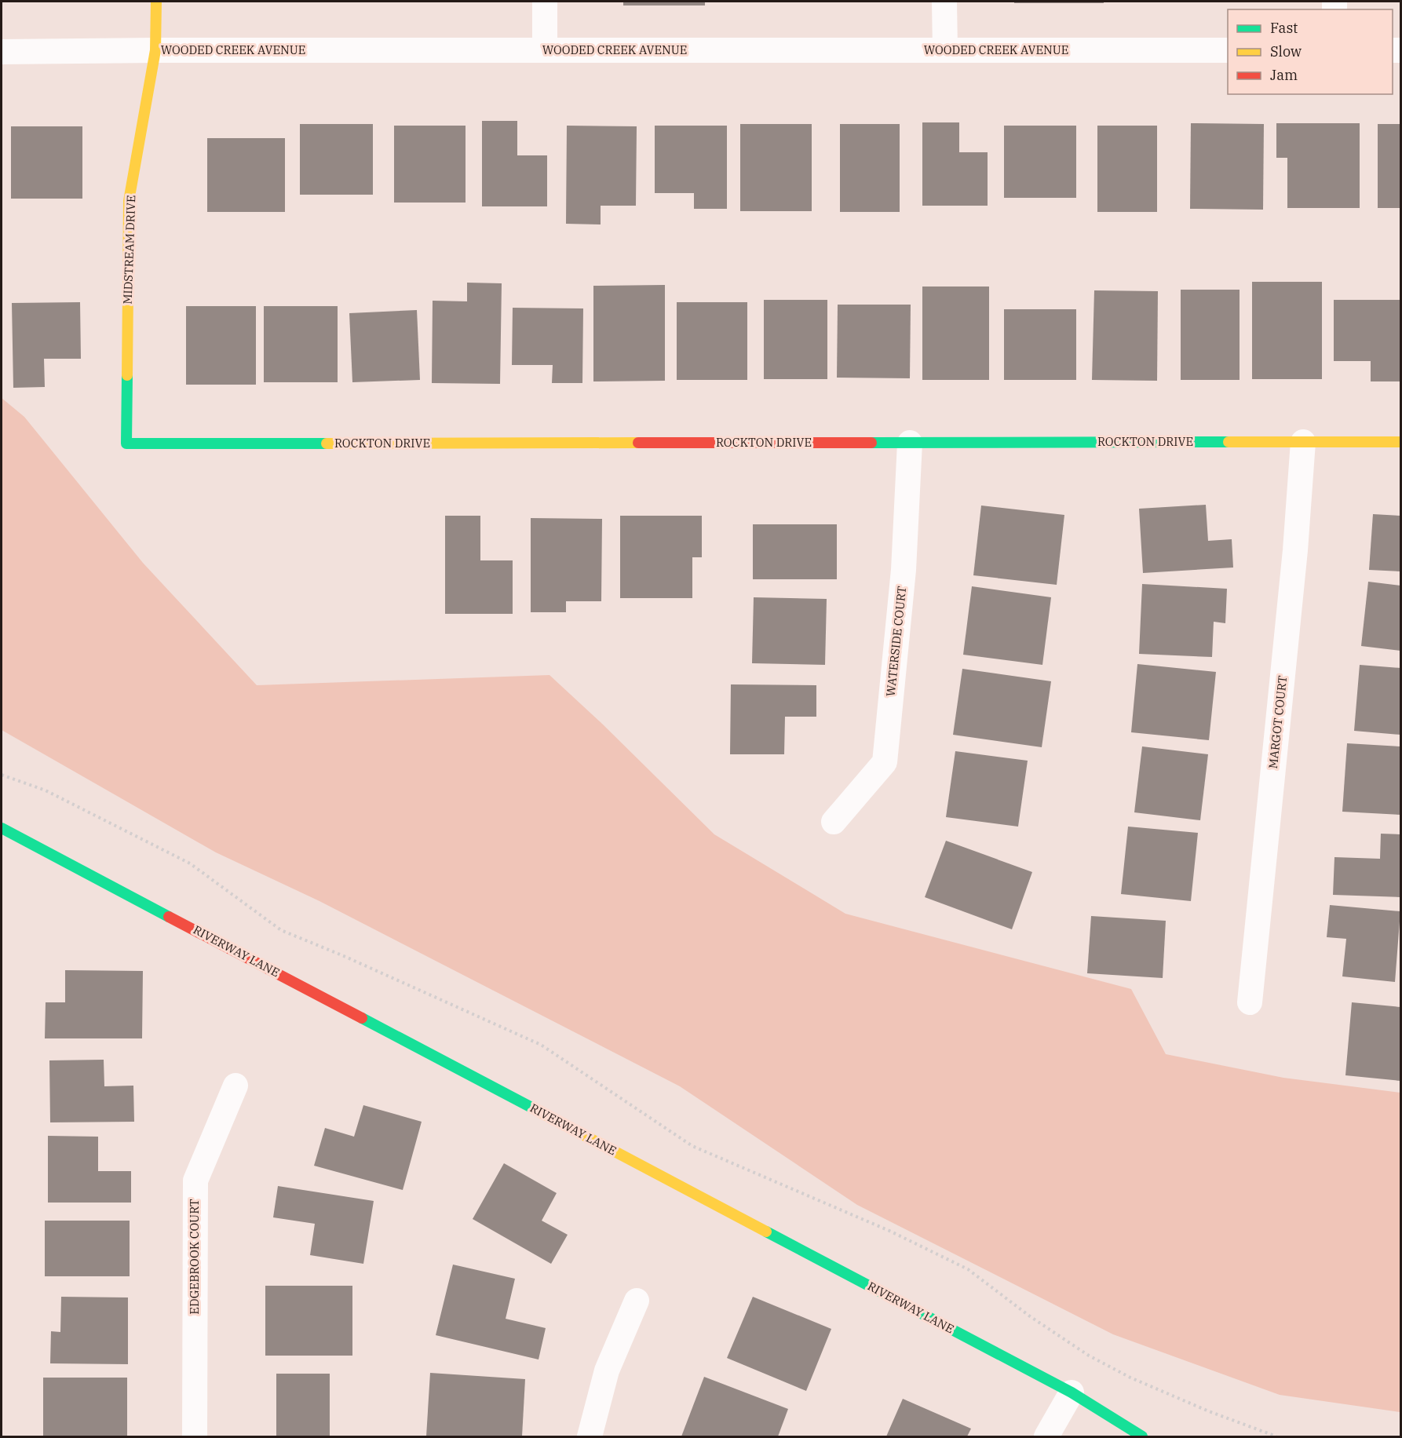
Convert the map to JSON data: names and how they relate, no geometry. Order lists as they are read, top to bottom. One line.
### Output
{"streets":{"street":["WOODED CREEK AVENUE","MIDSTREAM DRIVE","ROCKTON DRIVE","WATERSIDE COURT","MARGOT COURT","RIVERWAY LANE","EDGEBROOK COURT"]},"crossings":[["WOODED CREEK AVENUE","MIDSTREAM DRIVE"],["MIDSTREAM DRIVE","ROCKTON DRIVE"],["ROCKTON DRIVE","WATERSIDE COURT"],["ROCKTON DRIVE","MARGOT COURT"]],"legend":["Fast","Slow","Jam"]}
